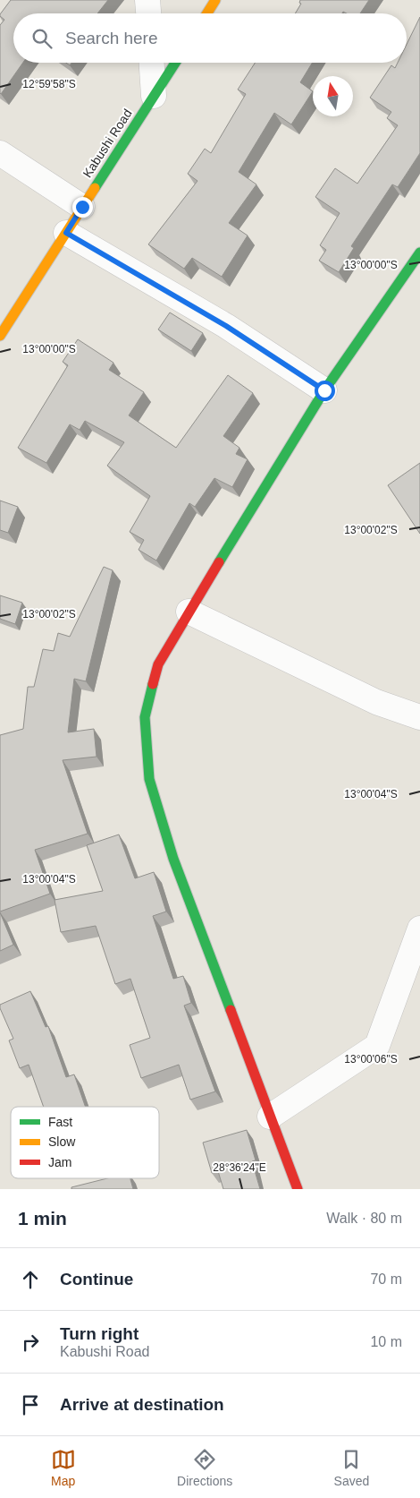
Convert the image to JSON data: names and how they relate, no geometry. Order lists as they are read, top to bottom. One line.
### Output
{"streets":{"street":["Kabushi Road"]},"legend":["Fast","Slow","Jam"],"north":"top","page":{"search":"Search here","heading":["1 min","Walk · 80 m"],"list":[["Continue","70 m"],["Turn right","Kabushi Road","10 m"],"Arrive at destination"],"nav":["Map","Directions","Saved"]},"coordinates":["12°59'58\"S","13°00'00\"S","13°00'02\"S","13°00'04\"S","13°00'06\"S","28°36'24\"E"]}
